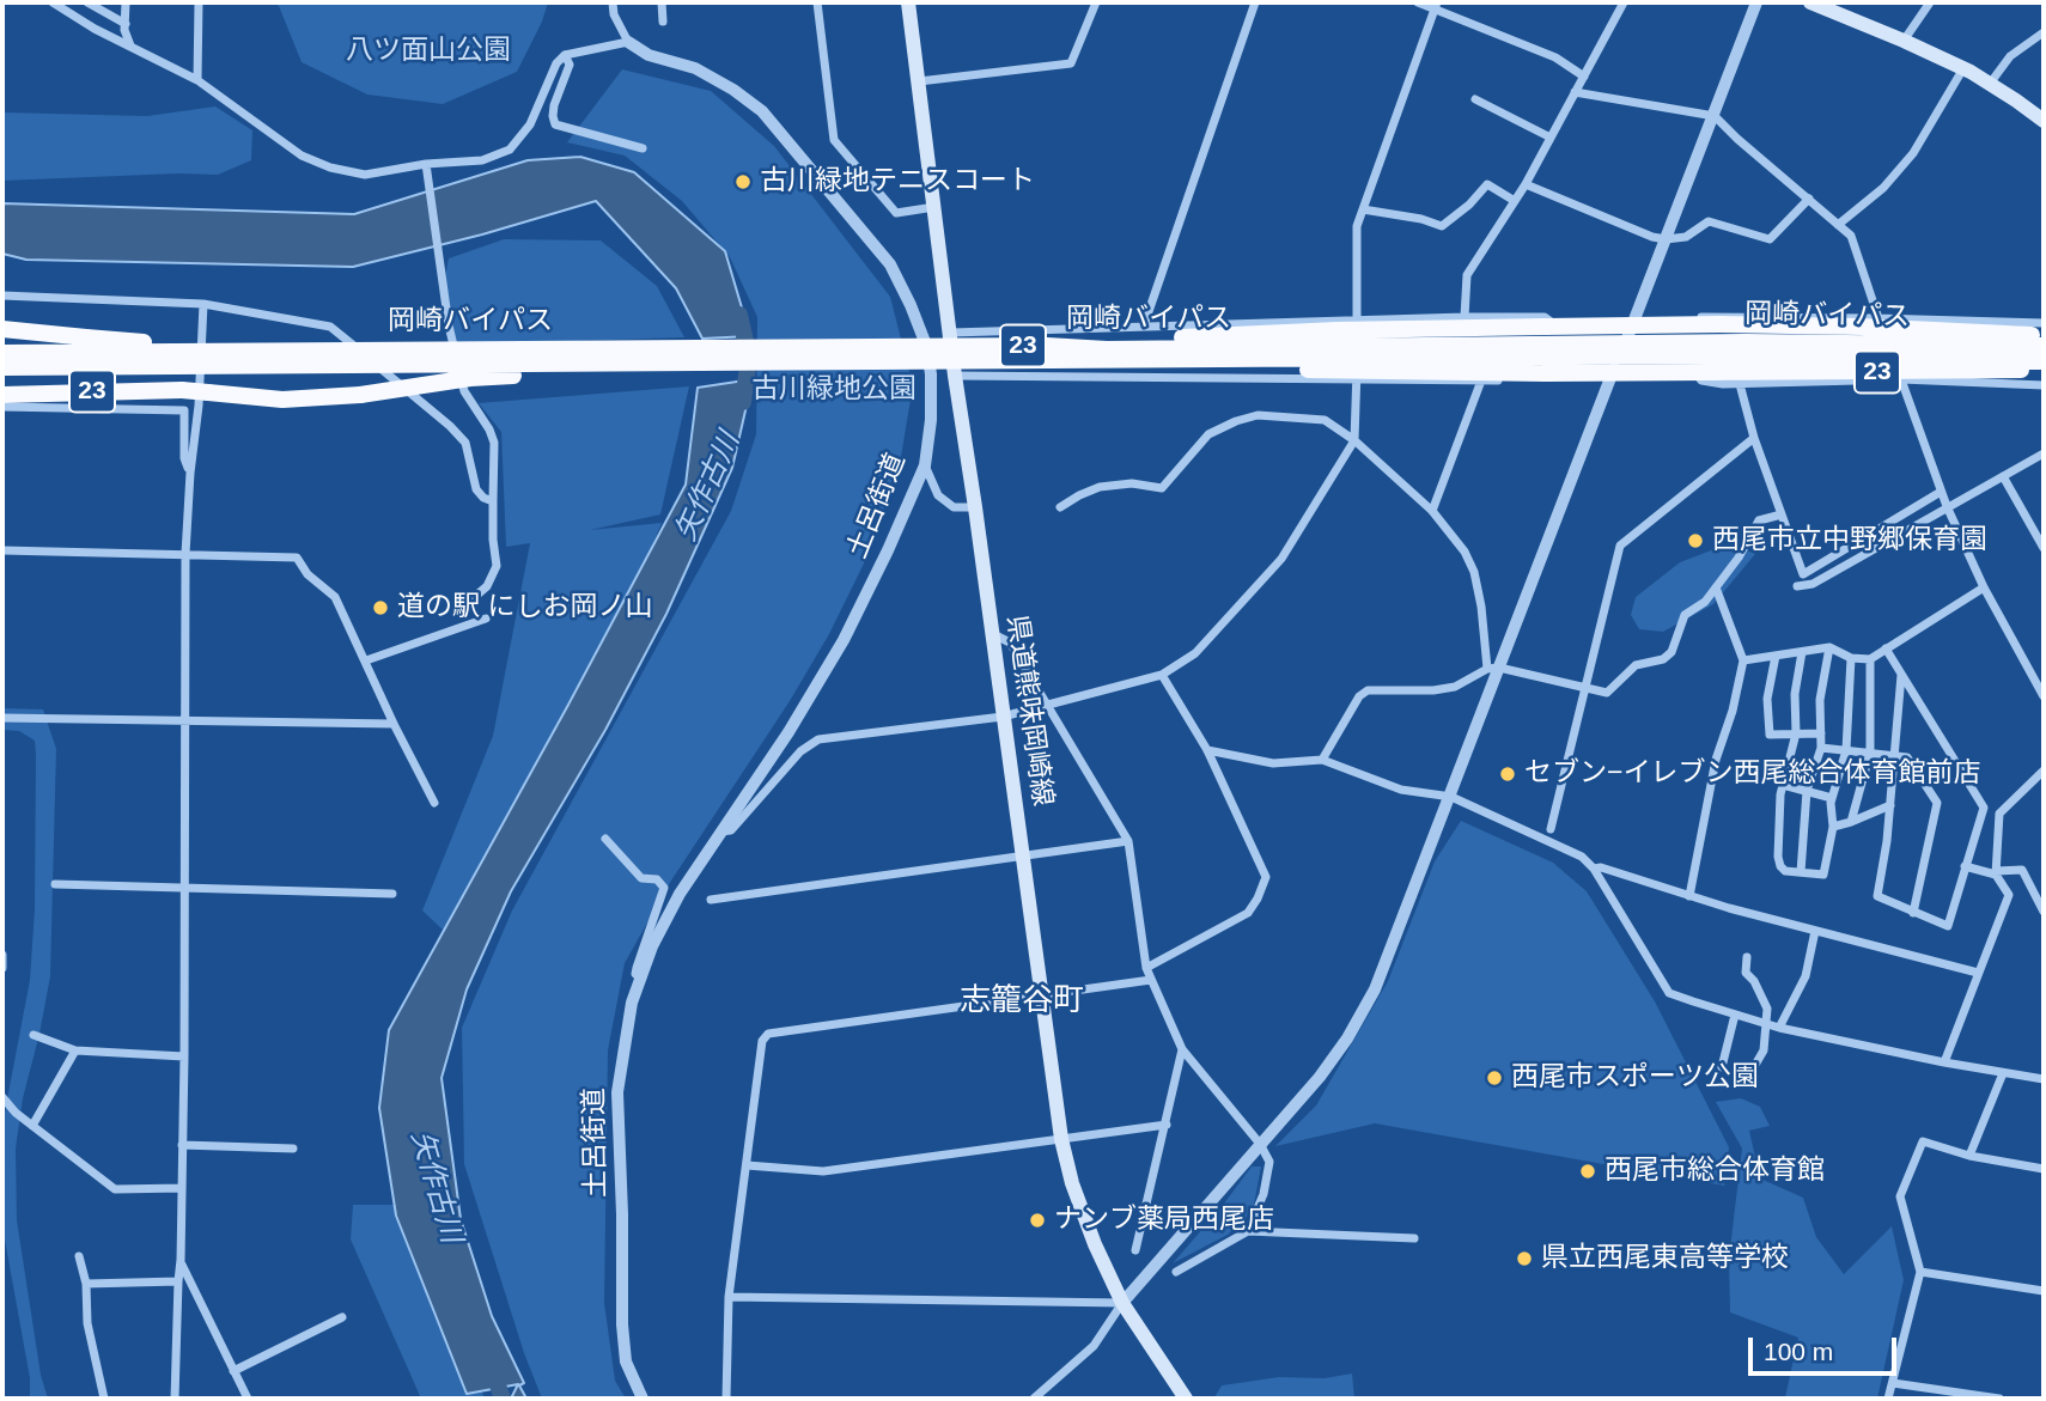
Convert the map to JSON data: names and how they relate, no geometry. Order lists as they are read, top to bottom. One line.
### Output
{"streets":{"highway":["岡崎バイパス","23"],"main road":["県道熊味岡崎線"],"street":["土呂街道"]},"crossings":[["岡崎バイパス","23"]],"districts":["志籠谷町"],"water":["矢作古川"],"parks":["八ツ面山公園","古川緑地公園"],"places":["古川緑地テニスコート","西尾市立中野郷保育園","道の駅 にしお岡ノ山","セブン−イレブン西尾総合体育館前店","西尾市スポーツ公園","西尾市総合体育館","ナンブ薬局西尾店","県立西尾東高等学校"],"scale_bar":"100 m"}
